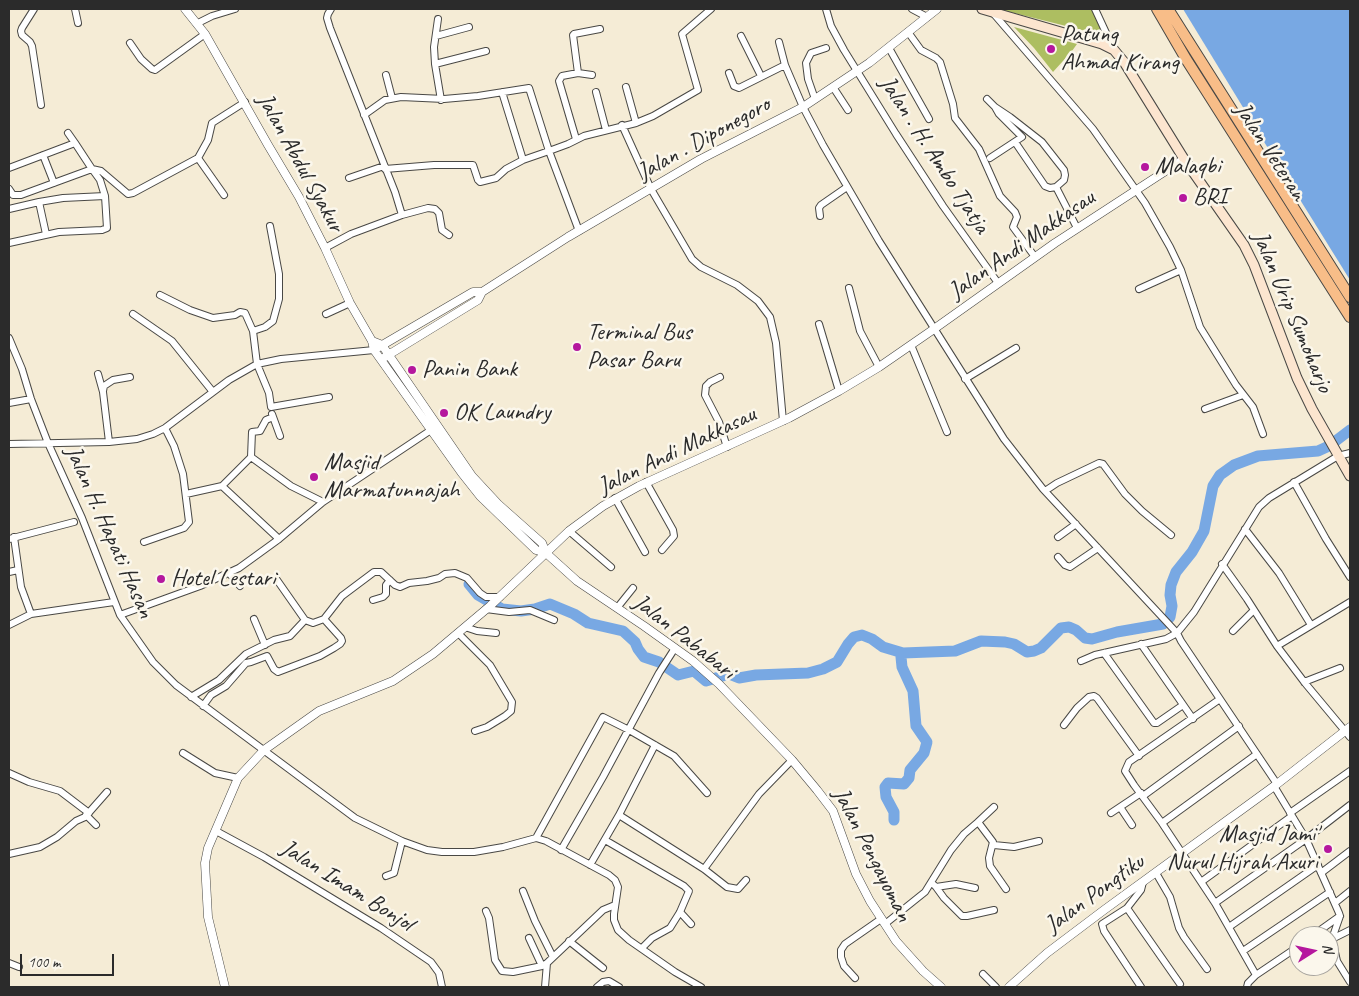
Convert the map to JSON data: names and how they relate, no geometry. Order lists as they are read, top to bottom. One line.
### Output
{"streets":{"highway":["Jalan Veteran"],"main road":["Jalan Urip Sumoharjo"],"street":["Jalan . Diponegoro","Jalan . H. Ambo Tjatja","Jalan Abdul Syakur","Jalan Andi Makkasau","Jalan H. Hapati Hasan","Jalan Pababari","Jalan Pengayoman","Jalan Imam Bonjol","Jalan Pongtiku"]},"crossings":[["Jalan . Diponegoro","Jalan . H. Ambo Tjatja"],["Jalan . H. Ambo Tjatja","Jalan Andi Makkasau"],["Jalan Abdul Syakur","Jalan Andi Makkasau"],["Jalan Abdul Syakur","Jalan Pababari"],["Jalan Andi Makkasau","Jalan Urip Sumoharjo"],["Jalan Andi Makkasau","Jalan H. Hapati Hasan"],["Jalan Andi Makkasau","Jalan Pababari"],["Jalan Andi Makkasau","Jalan Imam Bonjol"],["Jalan Pababari","Jalan Pengayoman"]],"places":["Patung Ahmad Kirang","Malaqbi","BRI","Terminal Bus Pasar Baru","Panin Bank","OK Laundry","Masjid Marmatunnajah","Hotel Lestari","Masjid Jami' Nurul Hijrah Axuri"],"scale_bar":"100 m","north":"right"}
